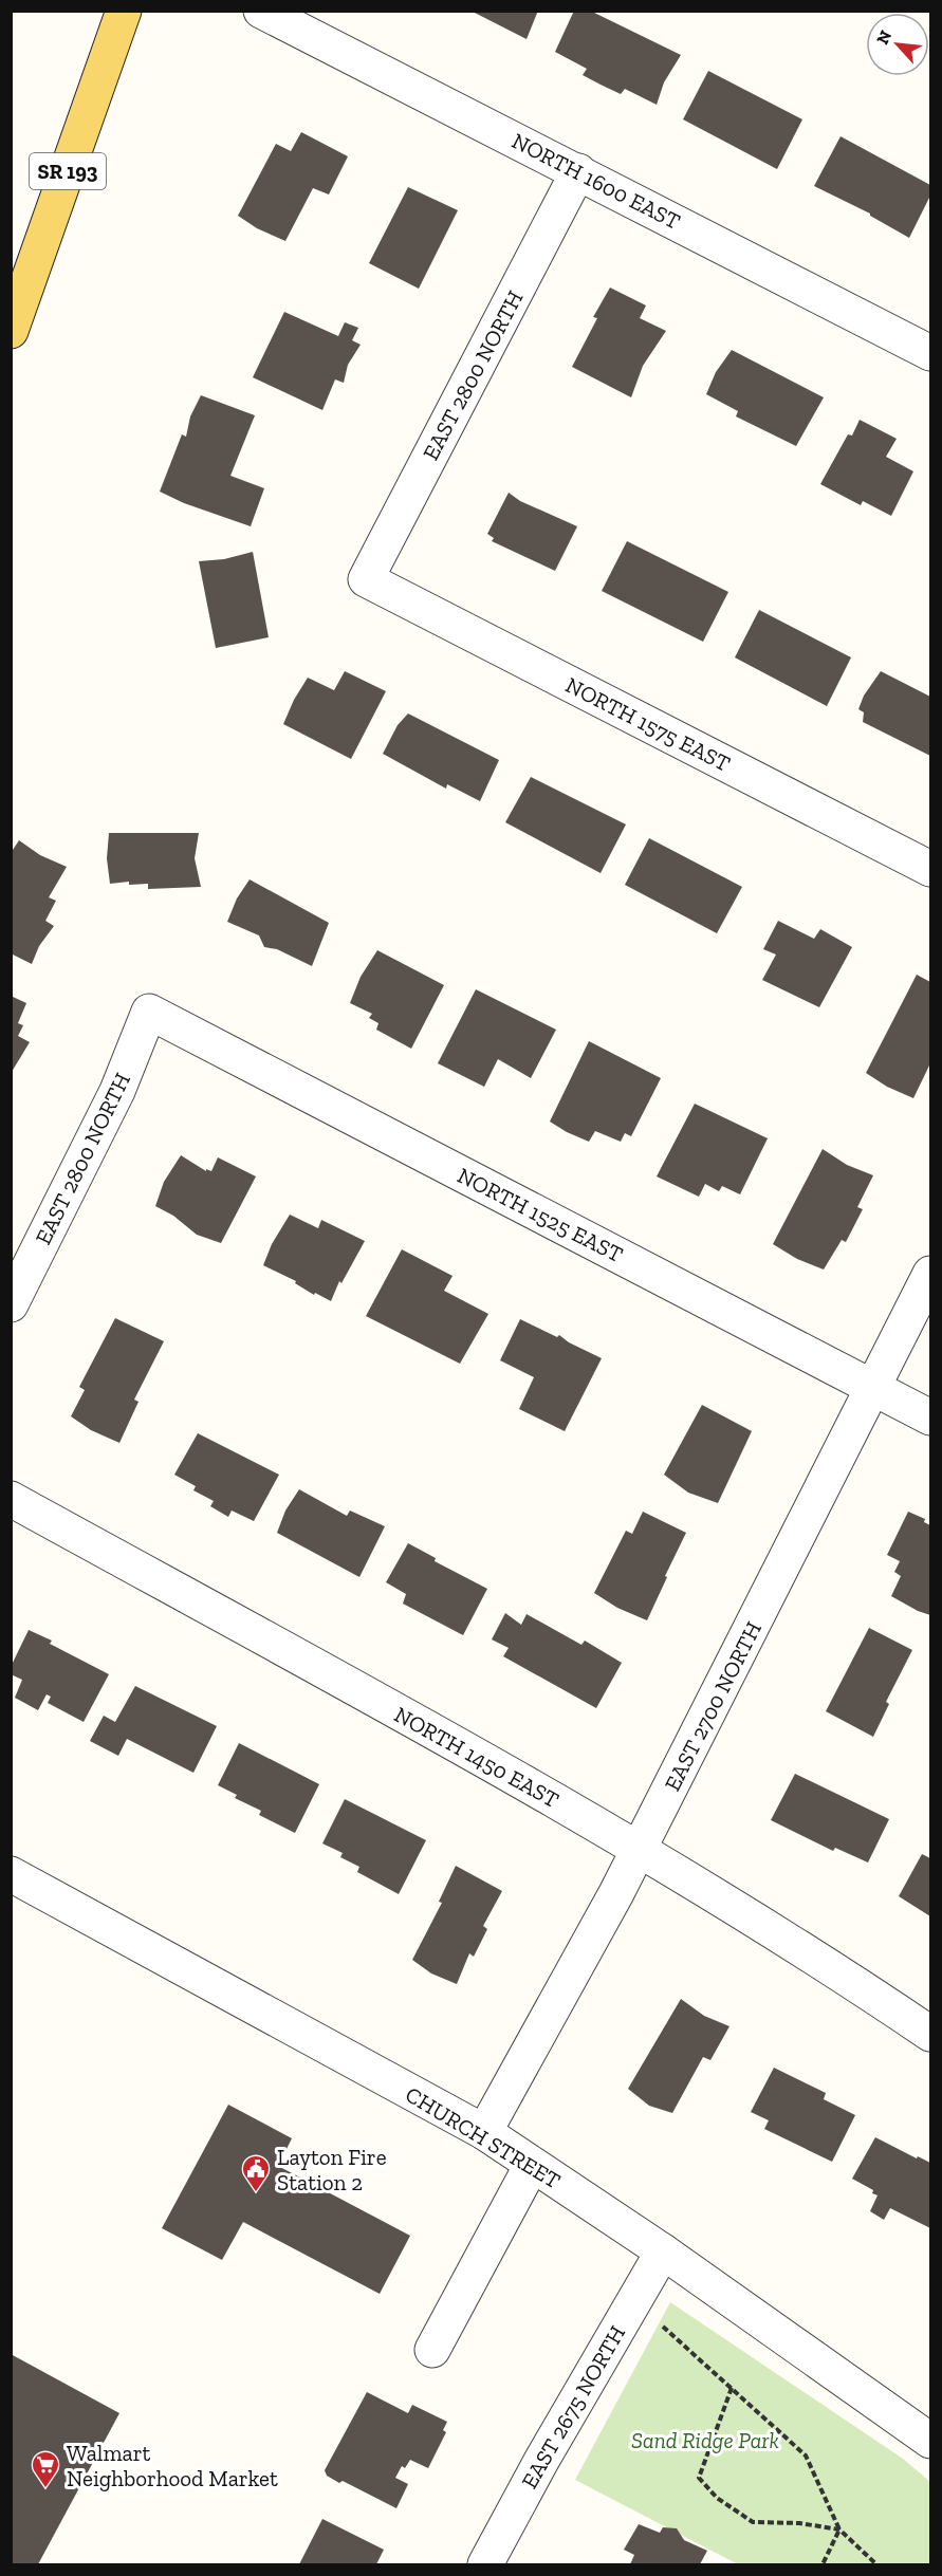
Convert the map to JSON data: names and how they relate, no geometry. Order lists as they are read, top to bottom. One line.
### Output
{"streets":{"main road":["SR 193"],"street":["NORTH 1600 EAST","EAST 2800 NORTH","NORTH 1575 EAST","NORTH 1525 EAST","EAST 2700 NORTH","NORTH 1450 EAST","CHURCH STREET","EAST 2675 NORTH"]},"crossings":[["NORTH 1600 EAST","EAST 2800 NORTH"],["EAST 2800 NORTH","NORTH 1575 EAST"],["EAST 2800 NORTH","NORTH 1525 EAST"],["NORTH 1525 EAST","EAST 2700 NORTH"],["EAST 2700 NORTH","NORTH 1450 EAST"],["EAST 2700 NORTH","CHURCH STREET"],["CHURCH STREET","EAST 2675 NORTH"]],"parks":["Sand Ridge Park"],"places":{"public building":["Layton Fire Station 2"],"supermarket":["Walmart Neighborhood Market"]},"north":"top left"}
